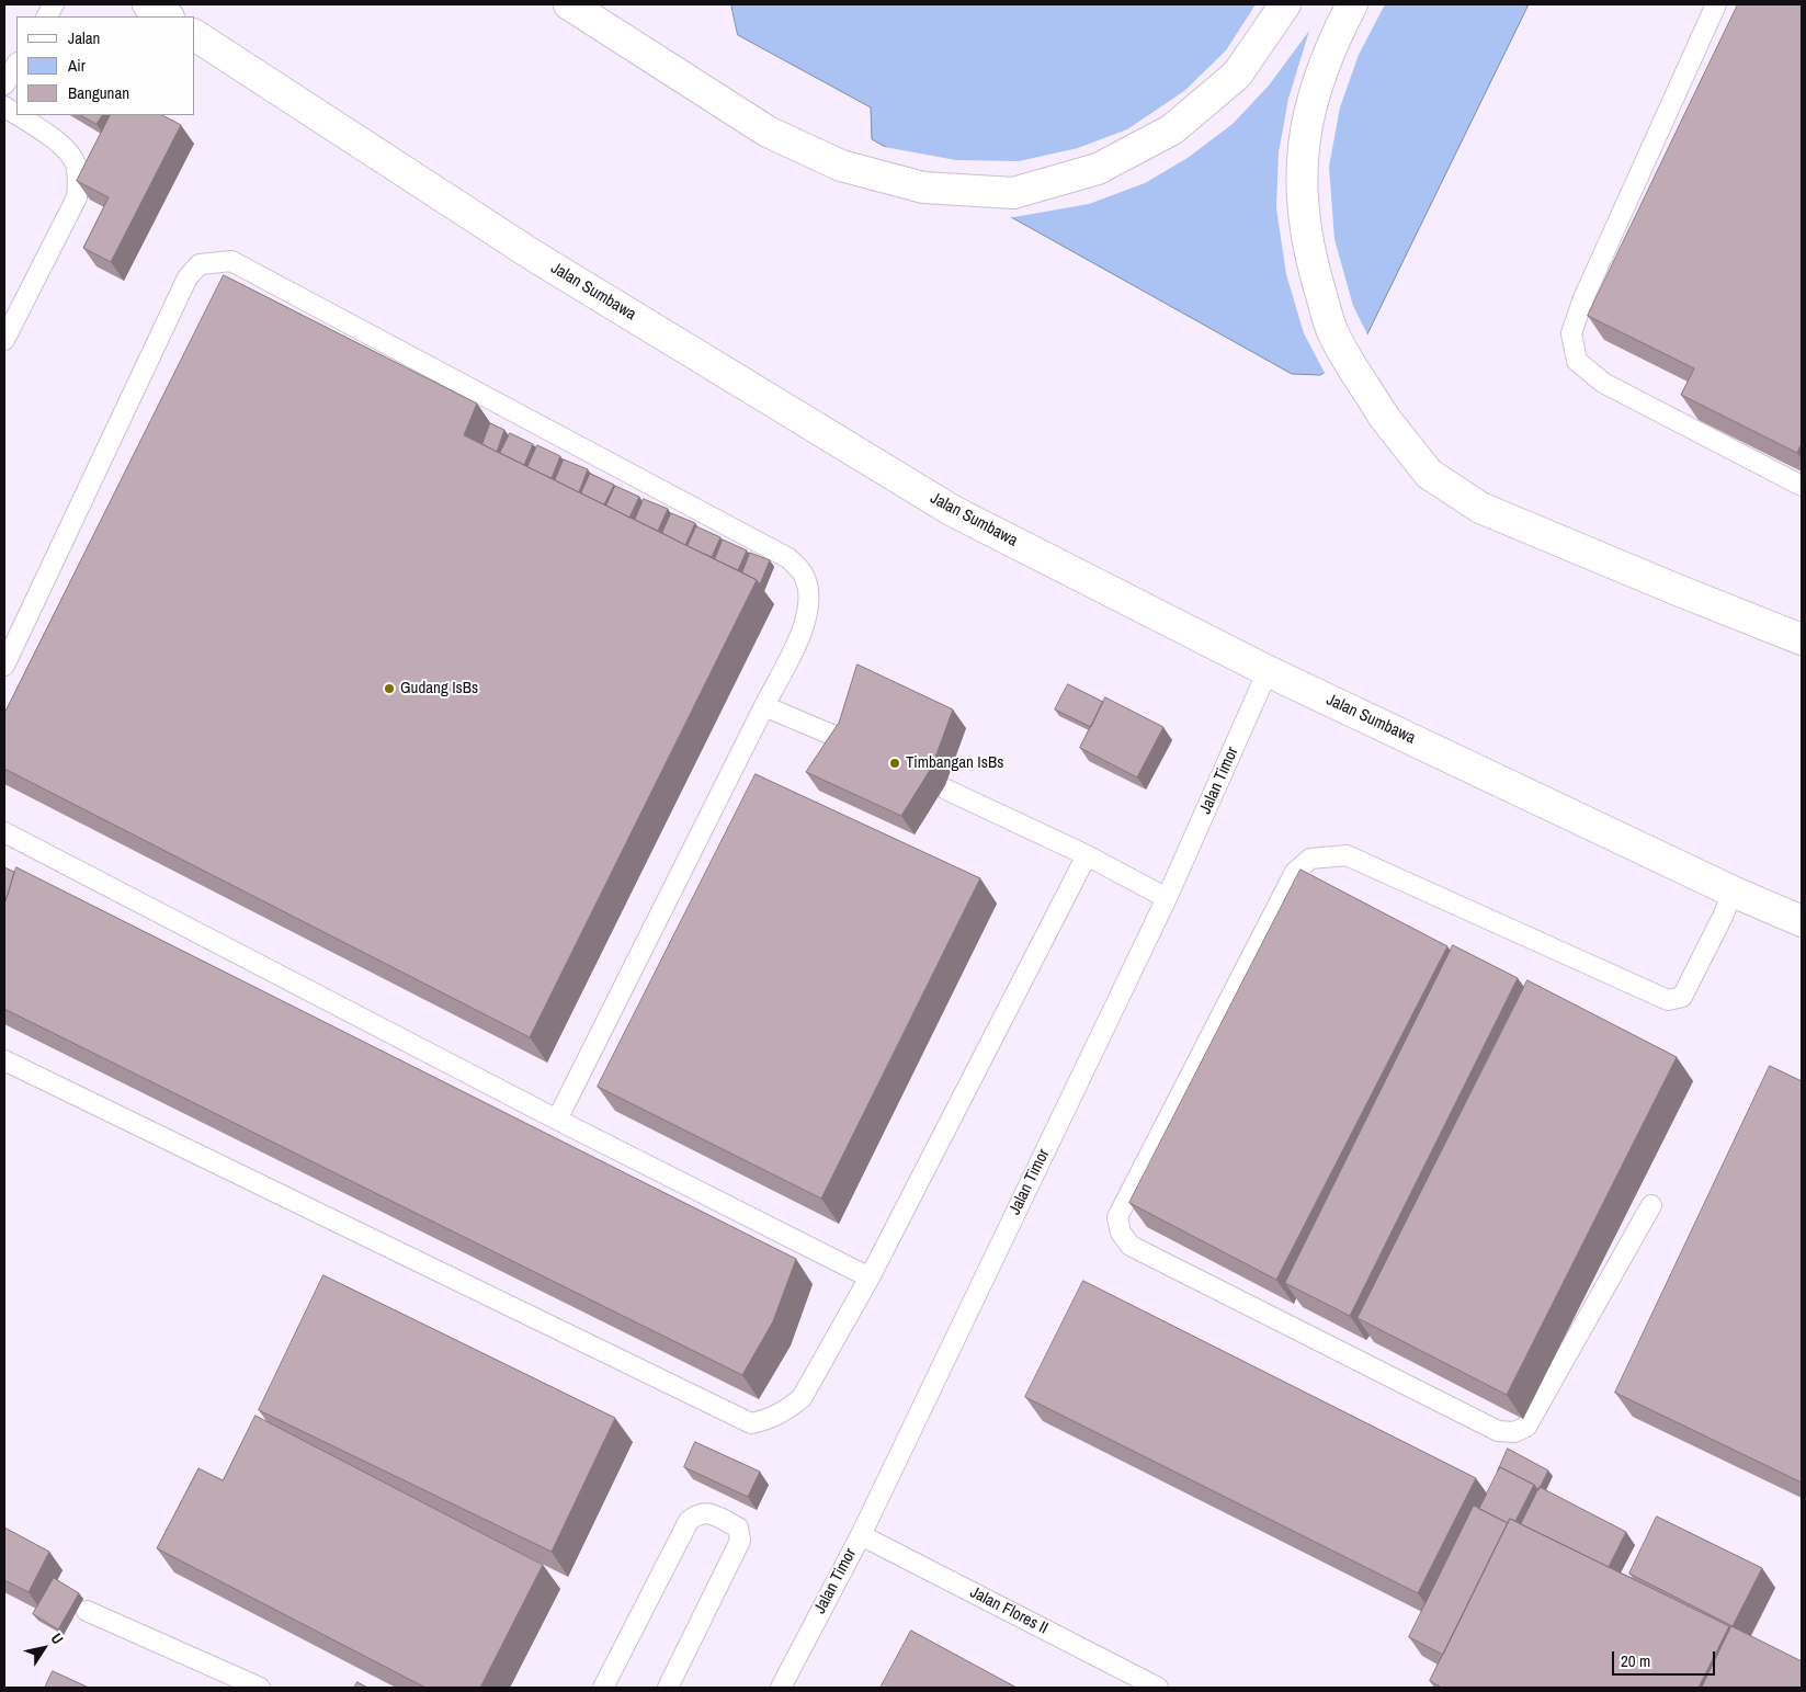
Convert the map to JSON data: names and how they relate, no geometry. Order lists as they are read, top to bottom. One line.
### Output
{"streets":{"street":["Jalan Sumbawa"],"lane":["Jalan Timor","Jalan Flores II"]},"crossings":[["Jalan Sumbawa","Jalan Timor"],["Jalan Timor","Jalan Flores II"]],"places":["Gudang IsBs","Timbangan IsBs"],"legend":["Jalan","Air","Bangunan"],"scale_bar":"20 m","north":"top right"}
